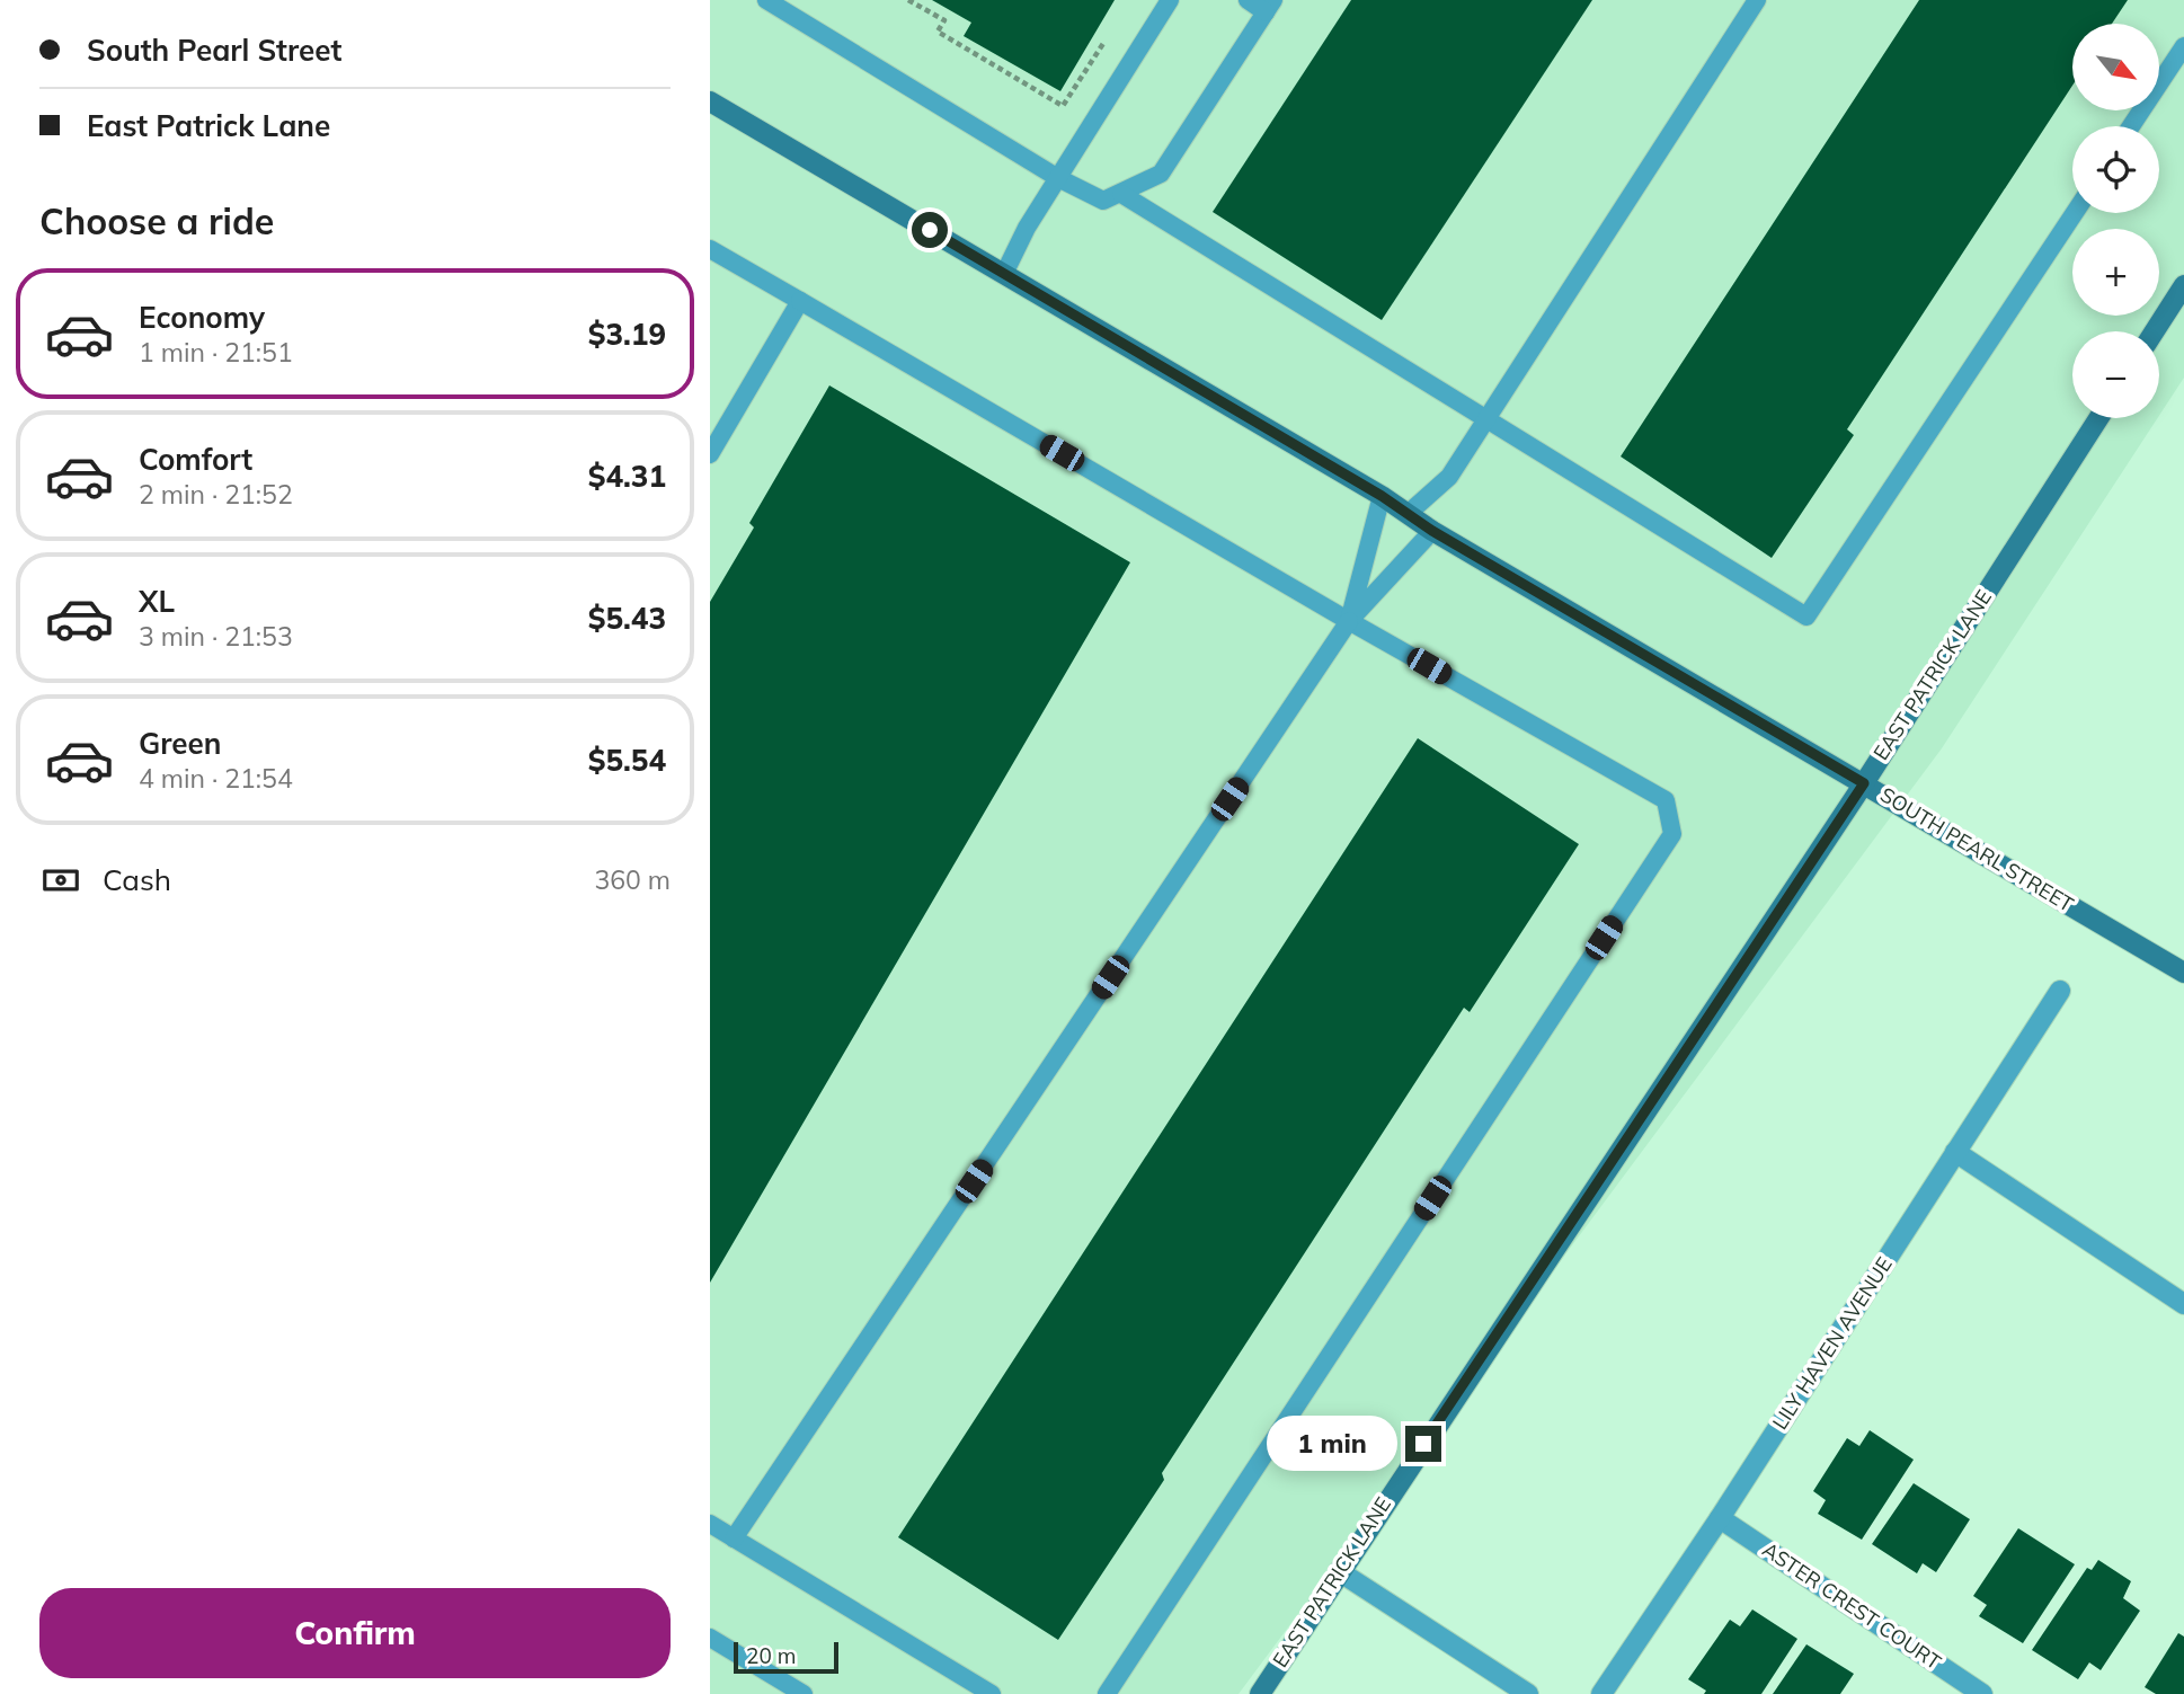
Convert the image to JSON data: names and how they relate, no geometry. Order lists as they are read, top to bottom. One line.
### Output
{"streets":{"street":["EAST PATRICK LANE","SOUTH PEARL STREET","LILY HAVEN AVENUE","ASTER CREST COURT"]},"crossings":[["EAST PATRICK LANE","SOUTH PEARL STREET"],["LILY HAVEN AVENUE","ASTER CREST COURT"]],"scale_bar":"20 m","north":"bottom right","page":{"banner":["South Pearl Street","East Patrick Lane"],"map_buttons":["+","−"],"heading":"Choose a ride","list":[{"name":"Economy","note":"1 min · 21:51","value":"$3.19"},{"name":"Comfort","note":"2 min · 21:52","value":"$4.31"},{"name":"XL","note":"3 min · 21:53","value":"$5.43"},{"name":"Green","note":"4 min · 21:54","value":"$5.54"}],"pay":["Cash","360 m"],"bubble":"1 min","buttons":"Confirm","scale":"20 m"}}
